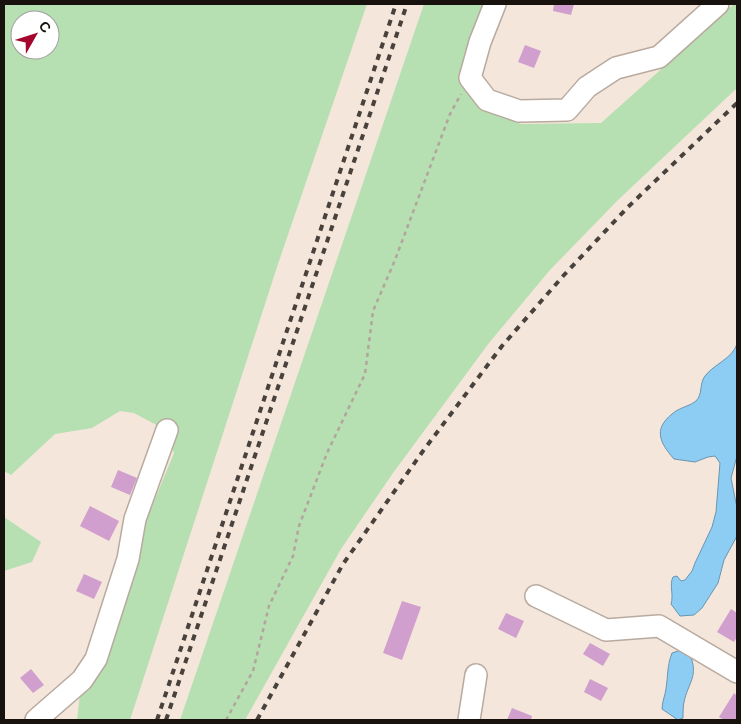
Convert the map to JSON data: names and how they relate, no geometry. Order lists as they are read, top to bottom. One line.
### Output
{"north":"top right"}
